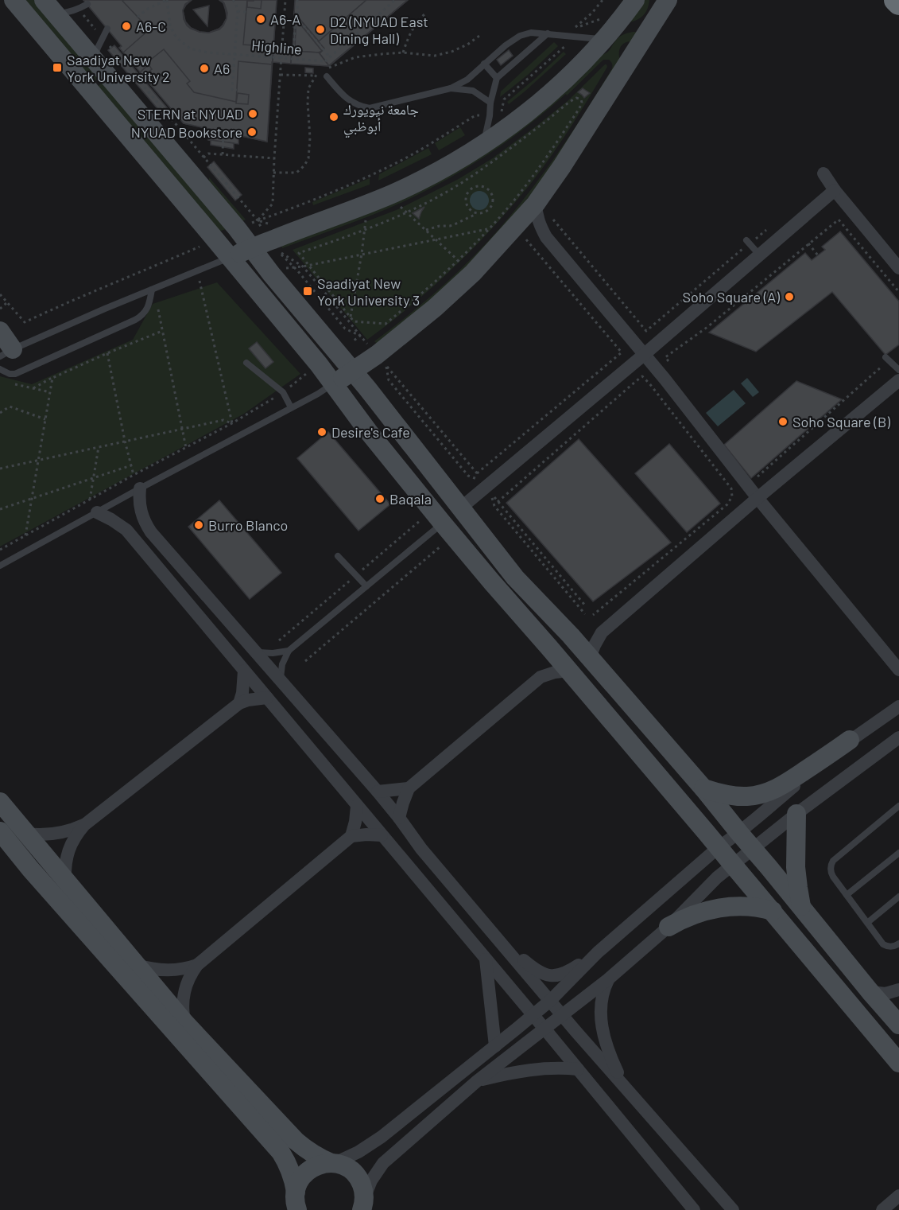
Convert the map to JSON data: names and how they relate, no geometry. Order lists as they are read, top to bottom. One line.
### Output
{"streets":{"path":["Highline"]},"places":{"other":["A6-A","A6-C","D2 (NYUAD East Dining Hall)","A6","STERN at NYUAD","جامعة نيويورك أبوظبي","NYUAD Bookstore","Soho Square (A)","Soho Square (B)","Desire's Cafe","Baqala","Burro Blanco"],"transit":["Saadiyat New York University 2","Saadiyat New York University 3"]}}
